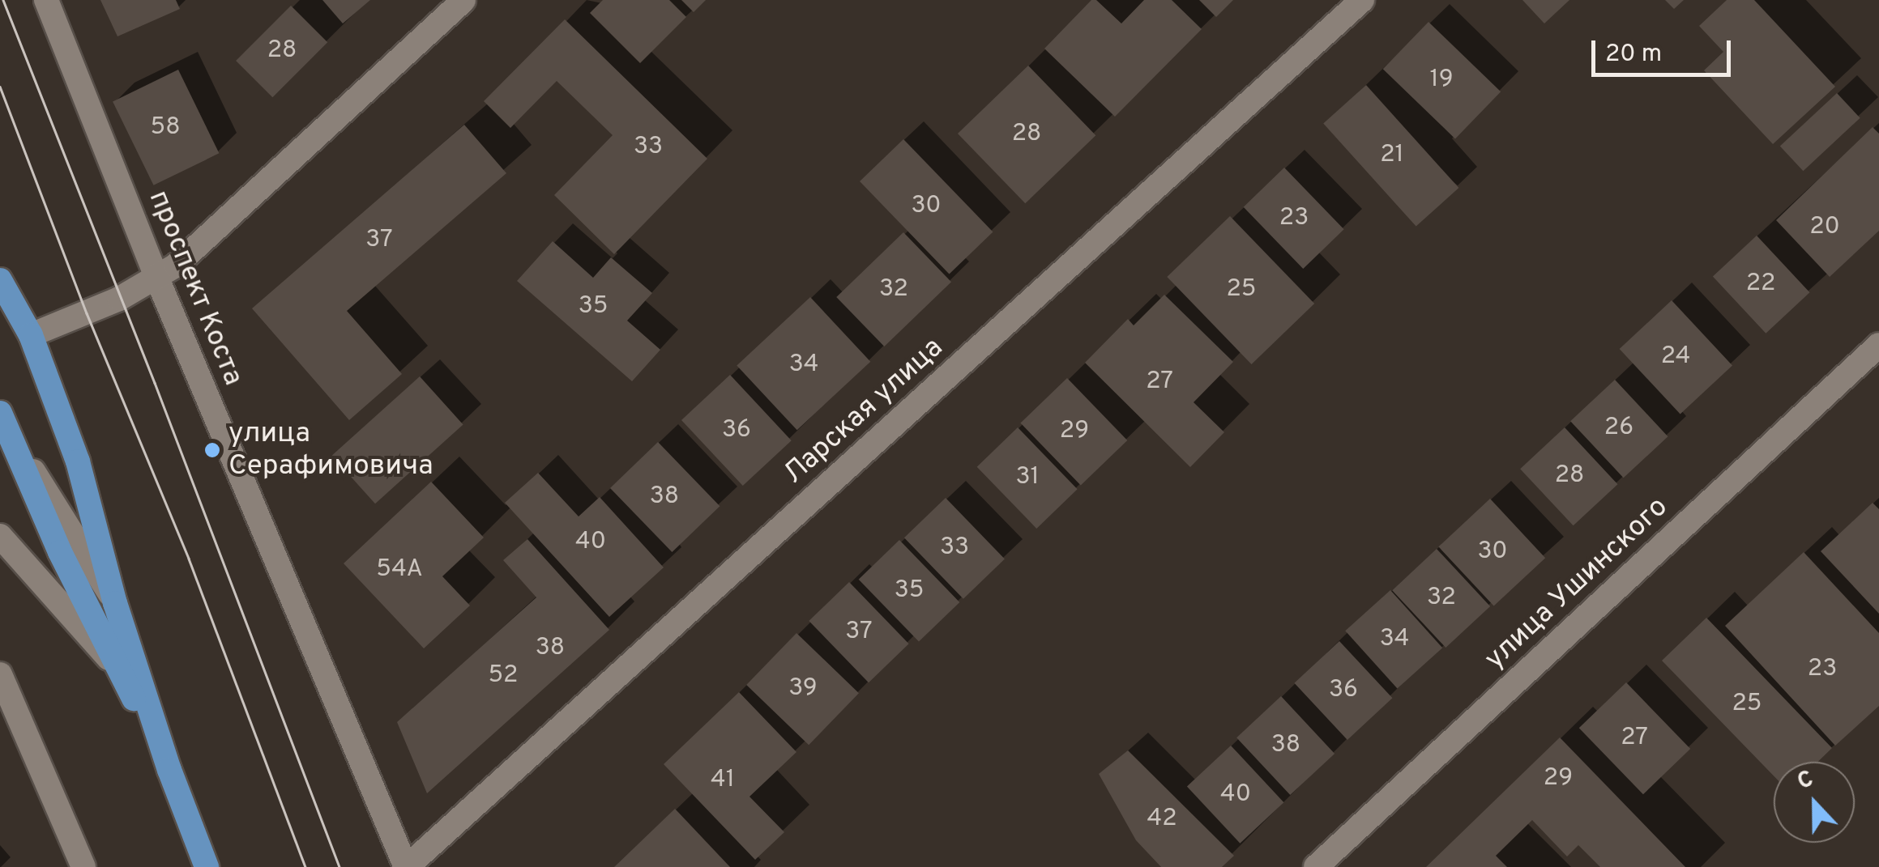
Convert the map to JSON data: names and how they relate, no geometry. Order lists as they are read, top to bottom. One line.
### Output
{"streets":{"street":["проспект Коста","Ларская улица","улица Ушинского"]},"crossings":[["проспект Коста","Ларская улица"]],"places":["улица Серафимовича"],"house_numbers":["28","19","58","28","33","21","30","23","20","37","22","32","25","35","24","34","27","26","36","29","28","31","38","40","33","30","54А","35","32","37","34","38","23","52","39","36","25","27","38","29","41","40","42"],"scale_bar":"20 m","north":"top"}
